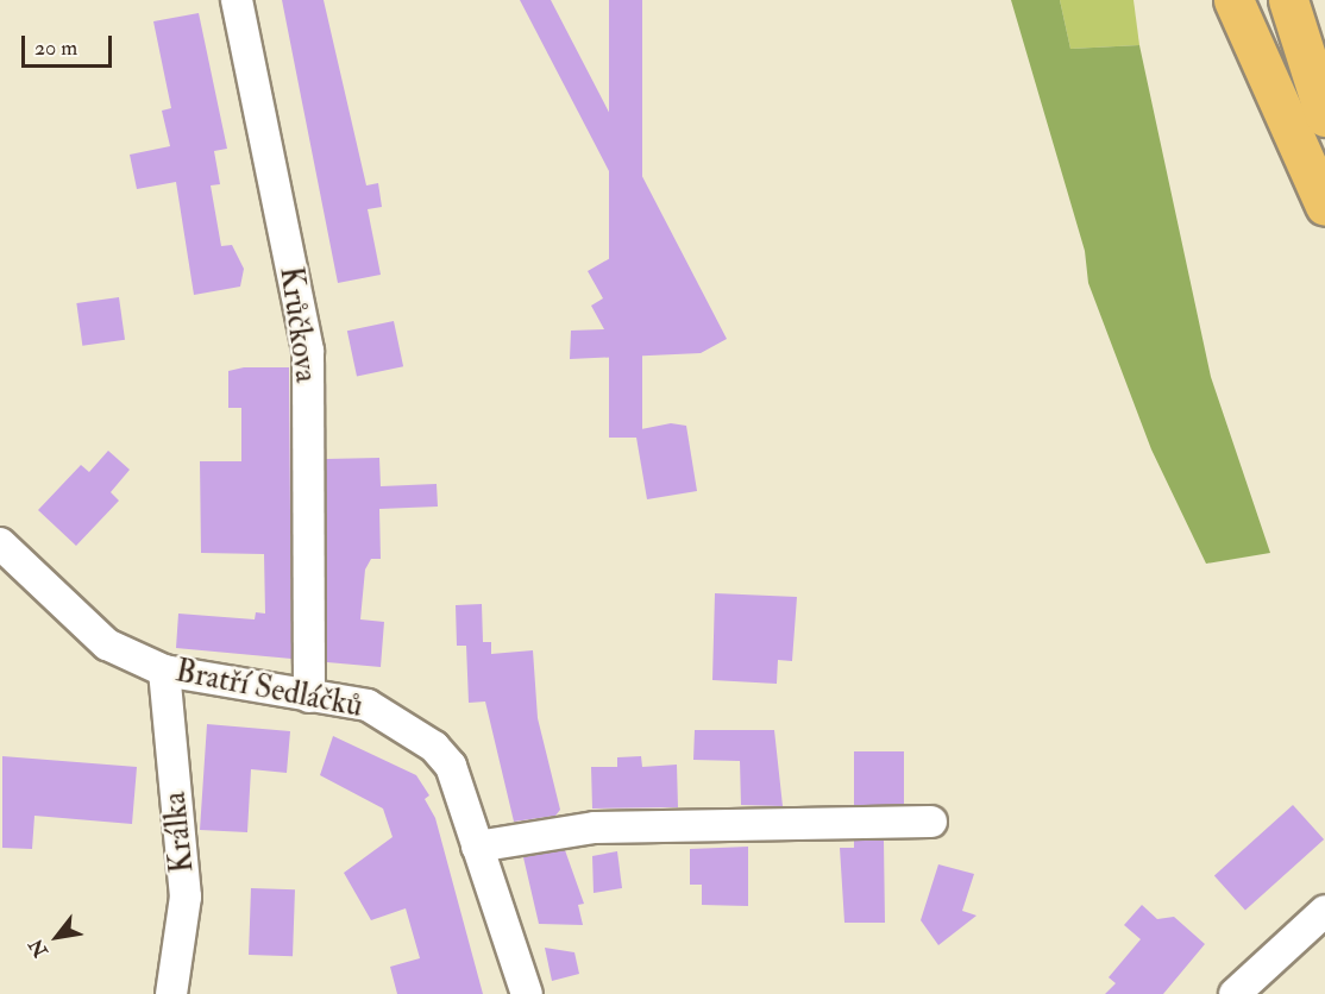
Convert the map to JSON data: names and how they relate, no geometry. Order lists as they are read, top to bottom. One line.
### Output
{"streets":{"street":["Krůčkova","Bratří Sedláčků","Králka"]},"crossings":[["Krůčkova","Bratří Sedláčků"],["Bratří Sedláčků","Králka"]],"scale_bar":"20 m","north":"bottom left"}
